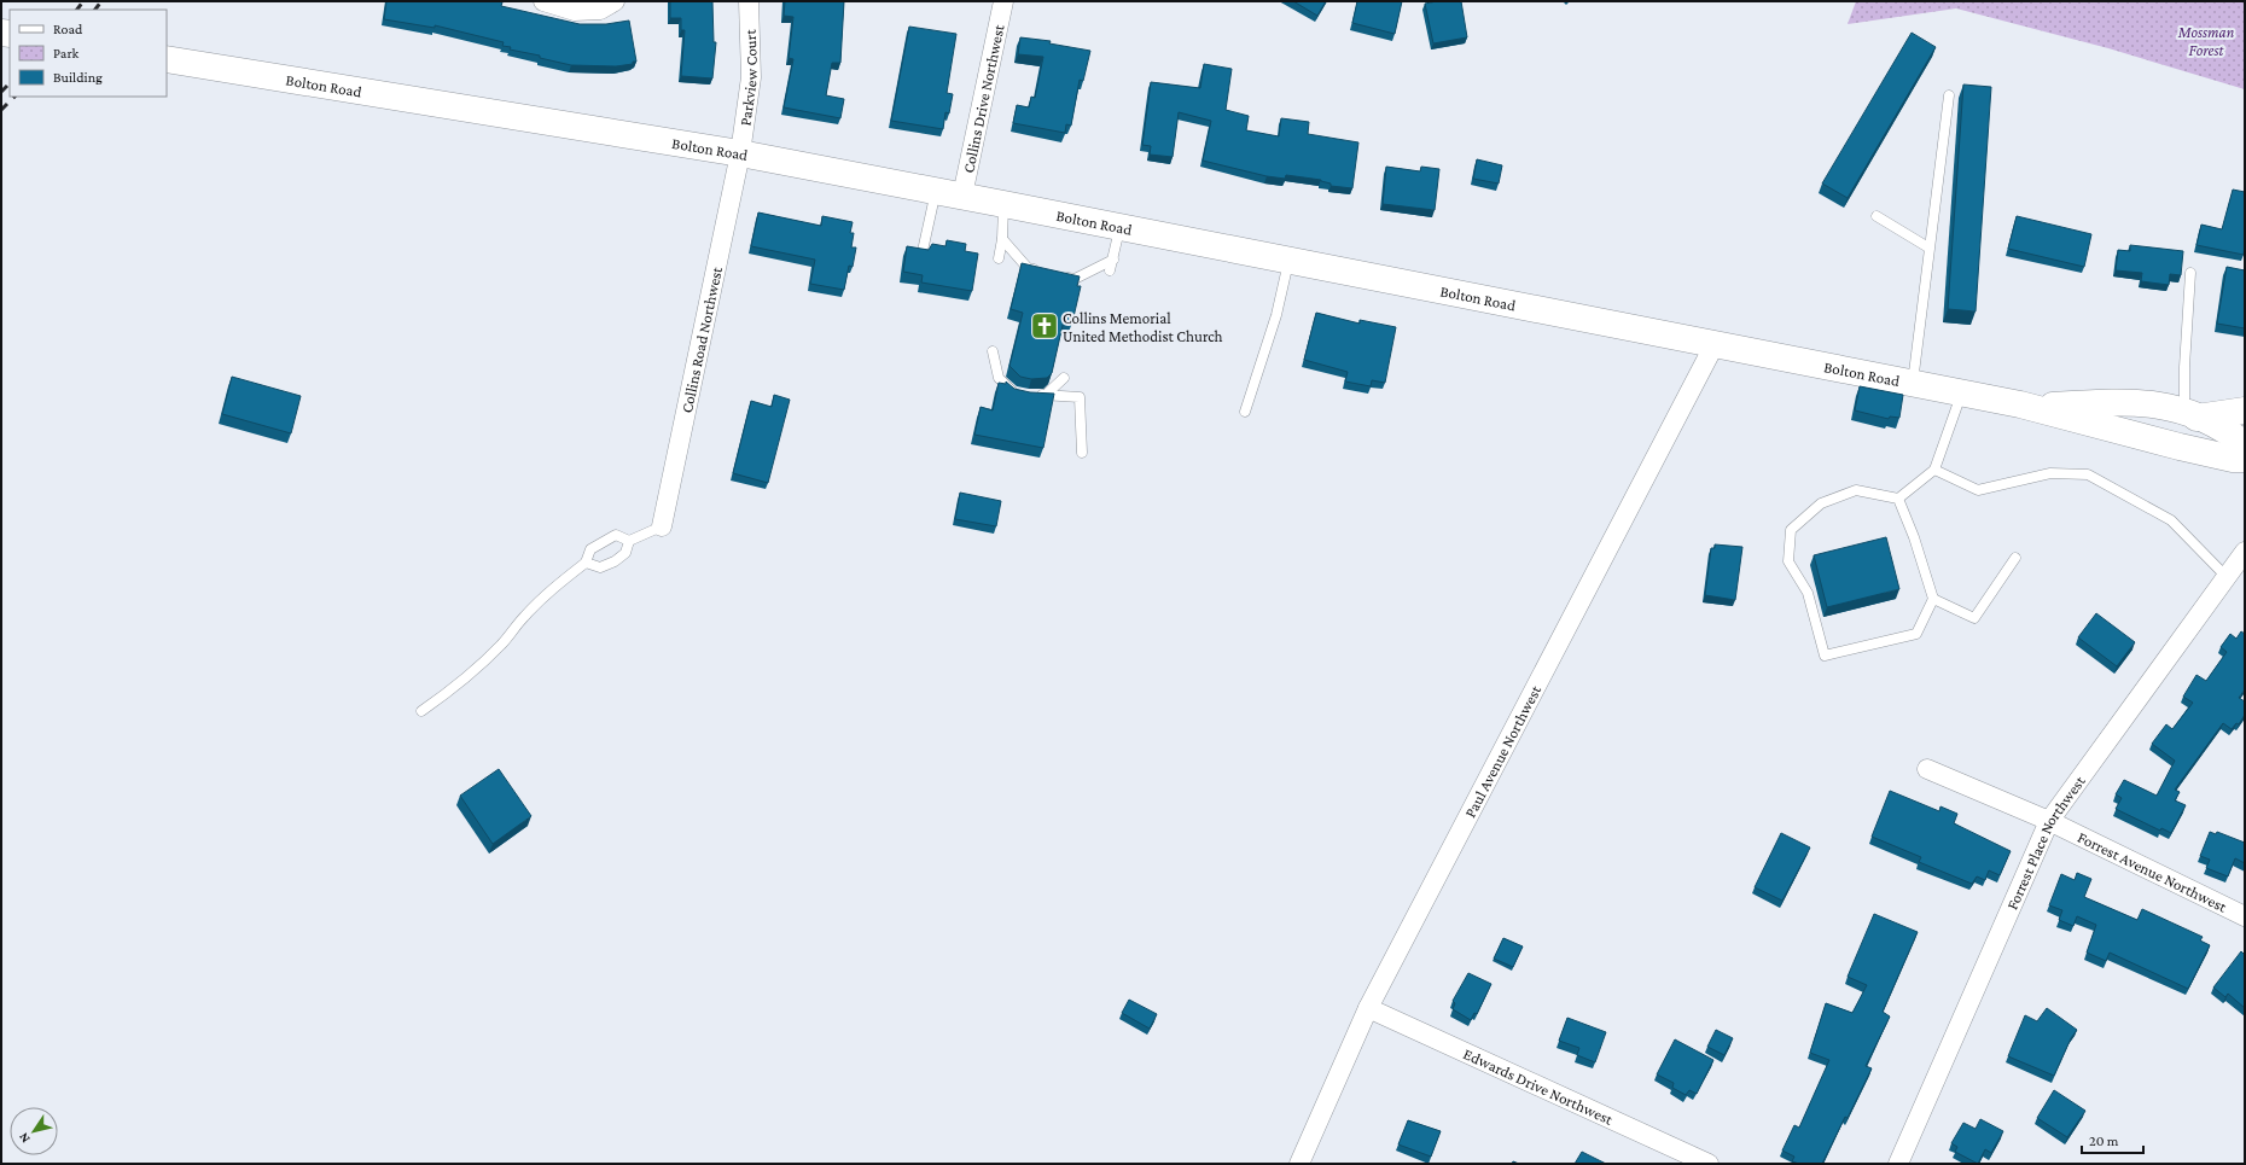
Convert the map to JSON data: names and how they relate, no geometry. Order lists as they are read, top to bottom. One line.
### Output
{"streets":{"street":["Parkview Court","Bolton Road","Collins Drive Northwest","Collins Road Northwest","Paul Avenue Northwest","Forrest Place Northwest","Forrest Avenue Northwest","Edwards Drive Northwest"]},"crossings":[["Parkview Court","Bolton Road"],["Parkview Court","Collins Road Northwest"],["Bolton Road","Collins Drive Northwest"],["Bolton Road","Collins Road Northwest"],["Bolton Road","Paul Avenue Northwest"],["Paul Avenue Northwest","Edwards Drive Northwest"],["Forrest Place Northwest","Forrest Avenue Northwest"]],"parks":["Mossman Forest"],"places":{"church":["Collins Memorial United Methodist Church"]},"legend":["Road","Park","Building"],"scale_bar":"20 m","north":"bottom left"}
